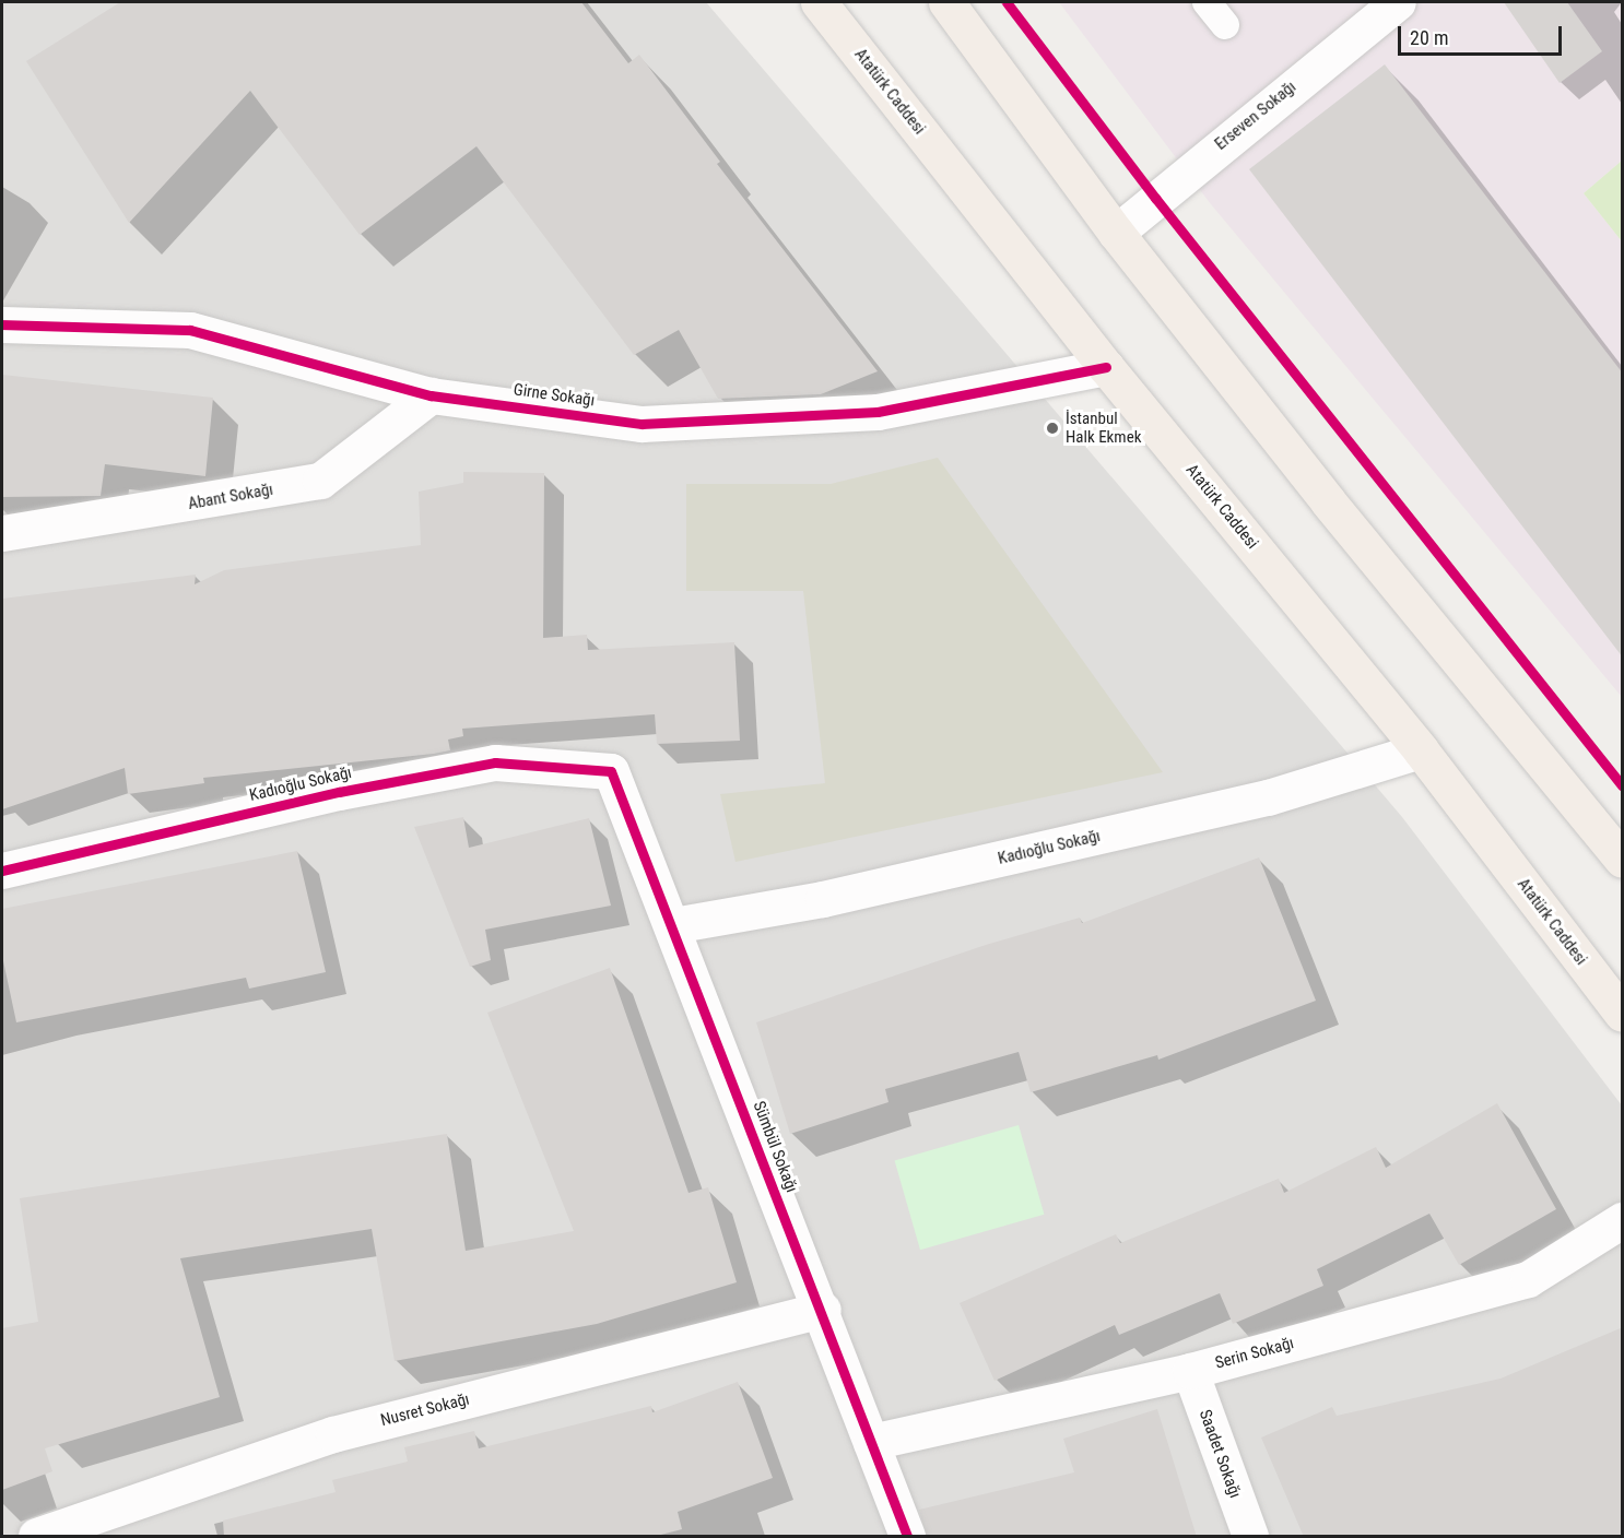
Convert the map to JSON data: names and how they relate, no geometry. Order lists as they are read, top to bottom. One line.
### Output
{"streets":{"main road":["Atatürk Caddesi"],"street":["Erseven Sokağı","Girne Sokağı","Abant Sokağı","Kadıoğlu Sokağı","Sümbül Sokağı","Serin Sokağı","Nusret Sokağı","Saadet Sokağı"]},"crossings":[["Atatürk Caddesi","Girne Sokağı"],["Atatürk Caddesi","Kadıoğlu Sokağı"],["Girne Sokağı","Abant Sokağı"],["Kadıoğlu Sokağı","Sümbül Sokağı"],["Sümbül Sokağı","Serin Sokağı"],["Sümbül Sokağı","Nusret Sokağı"],["Serin Sokağı","Saadet Sokağı"]],"places":["İstanbul Halk Ekmek"],"scale_bar":"20 m"}
